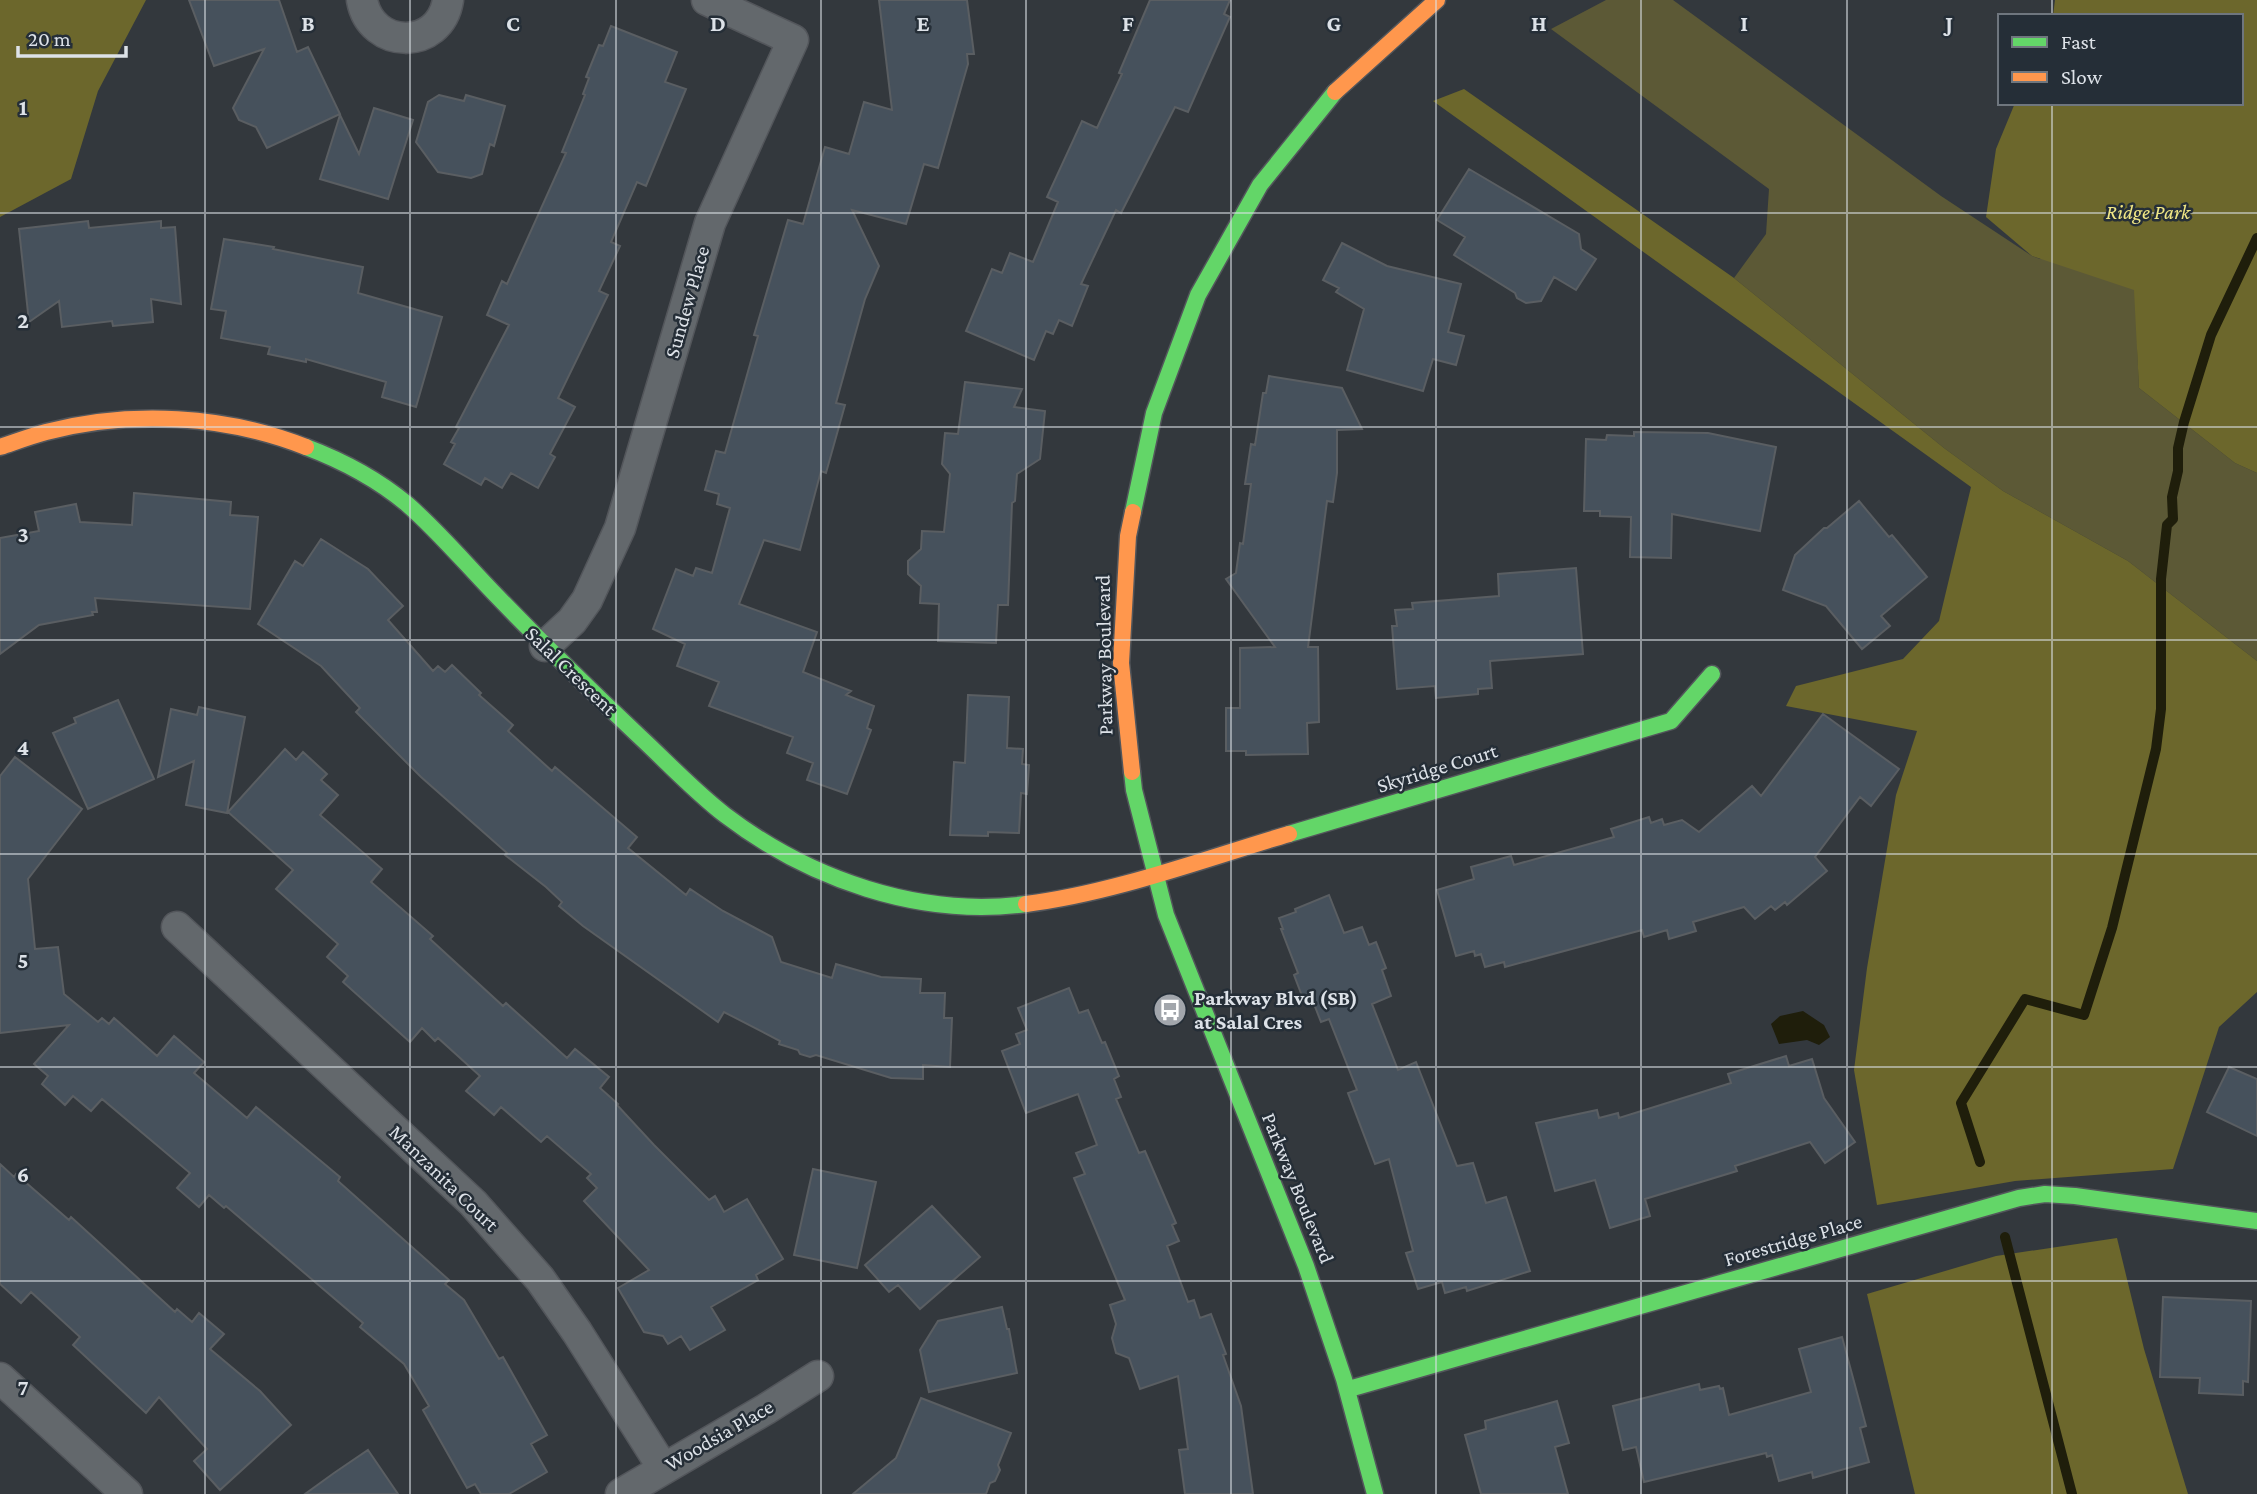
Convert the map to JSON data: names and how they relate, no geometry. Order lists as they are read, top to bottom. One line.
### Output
{"streets":{"street":["Sundew Place","Parkway Boulevard","Salal Crescent","Skyridge Court","Manzanita Court","Forestridge Place","Woodsia Place"]},"crossings":[["Sundew Place","Salal Crescent"],["Parkway Boulevard","Salal Crescent"],["Parkway Boulevard","Skyridge Court"],["Parkway Boulevard","Forestridge Place"],["Salal Crescent","Skyridge Court"],["Manzanita Court","Woodsia Place"]],"parks":["Ridge Park"],"places":{"bus stop":["Parkway Blvd (SB) at Salal Cres"]},"legend":["Fast","Slow"],"scale_bar":"20 m","grid":{"columns":["B","C","D","E","F","G","H","I","J"],"rows":["1","2","3","4","5","6","7"]}}
